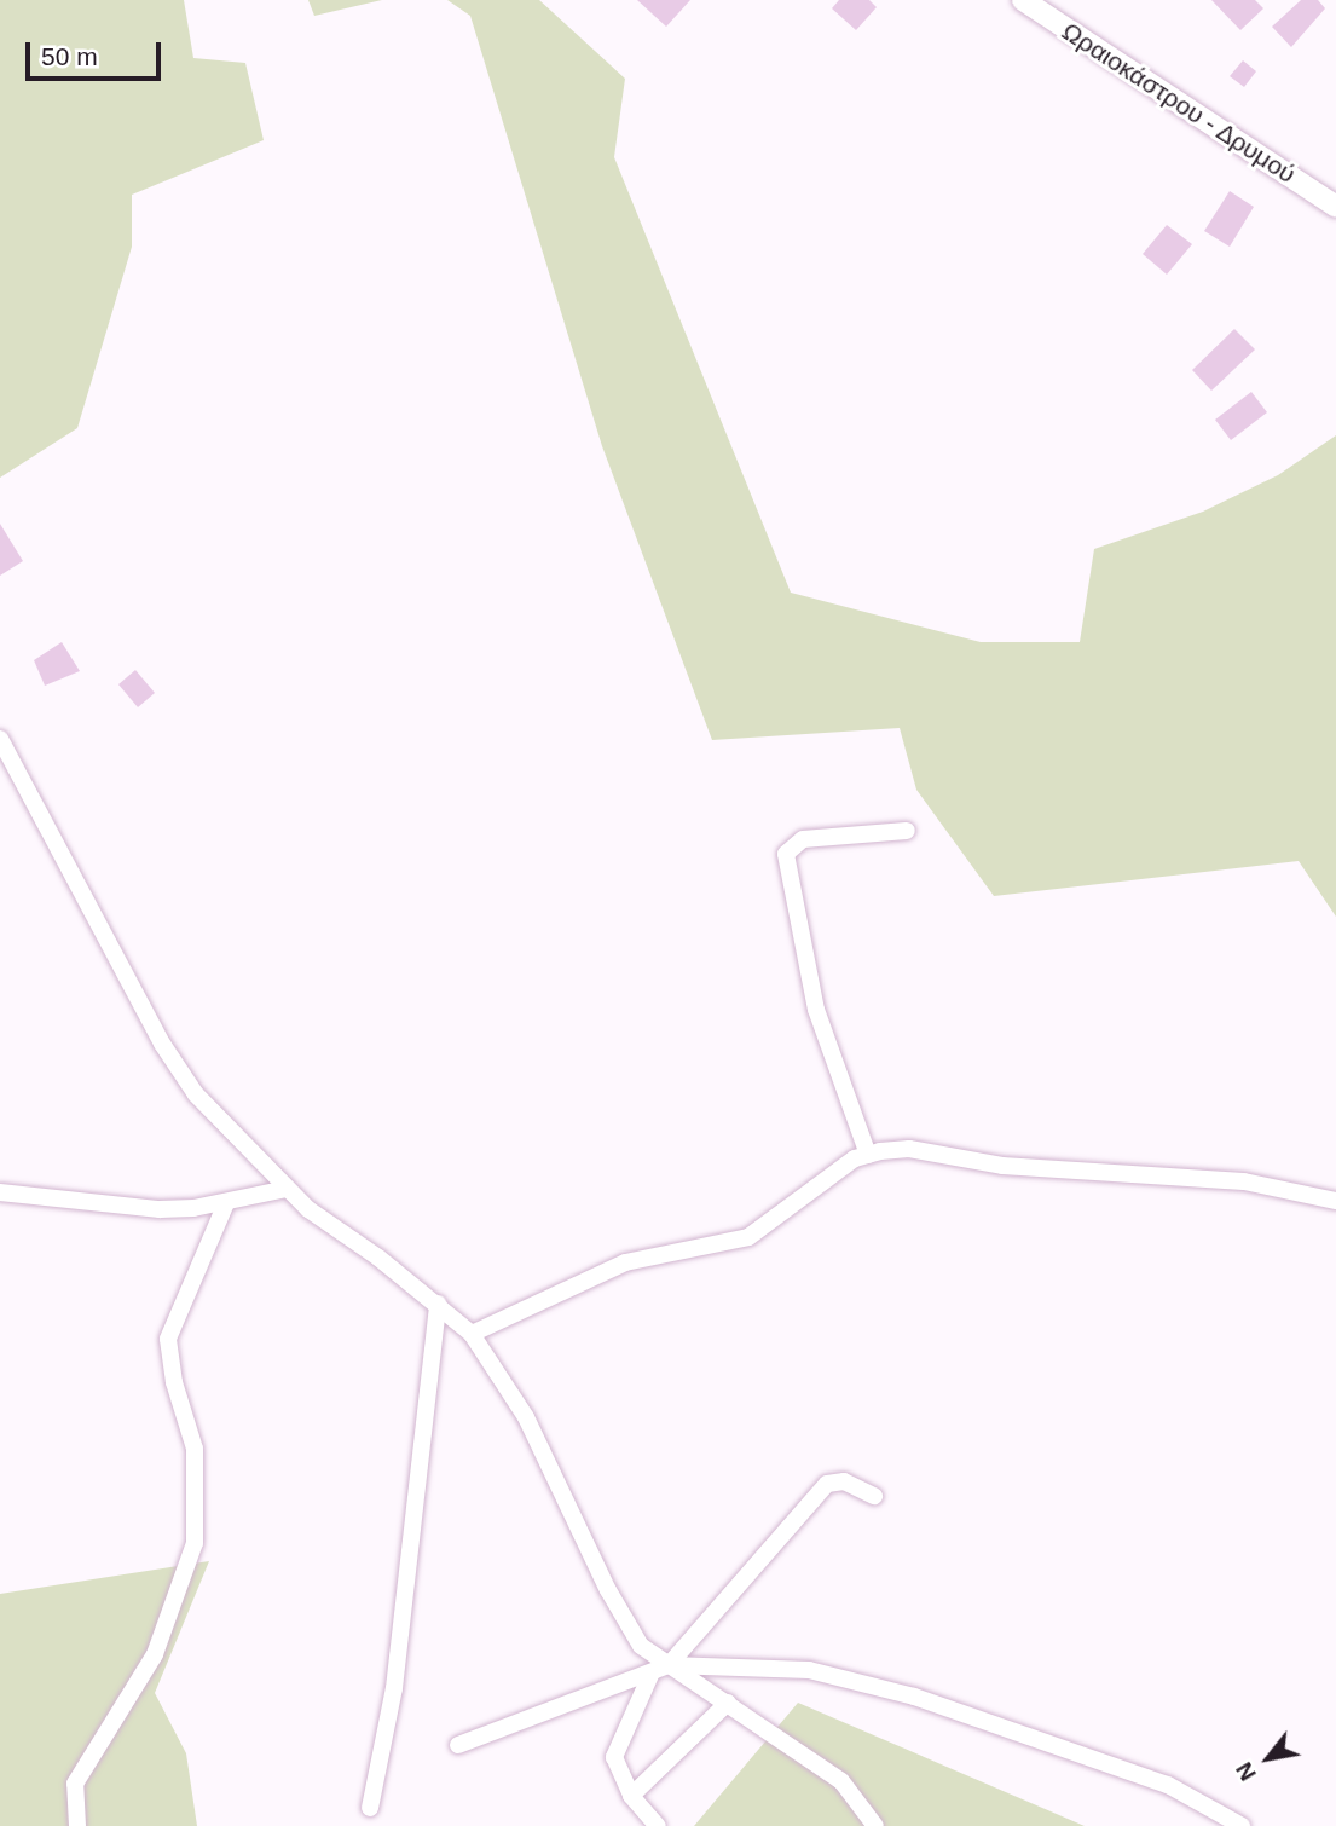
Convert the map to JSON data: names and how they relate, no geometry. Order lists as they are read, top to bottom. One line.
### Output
{"streets":{"main road":["Ωραιοκάστρου - Δρυμού"]},"scale_bar":"50 m","north":"bottom left"}
